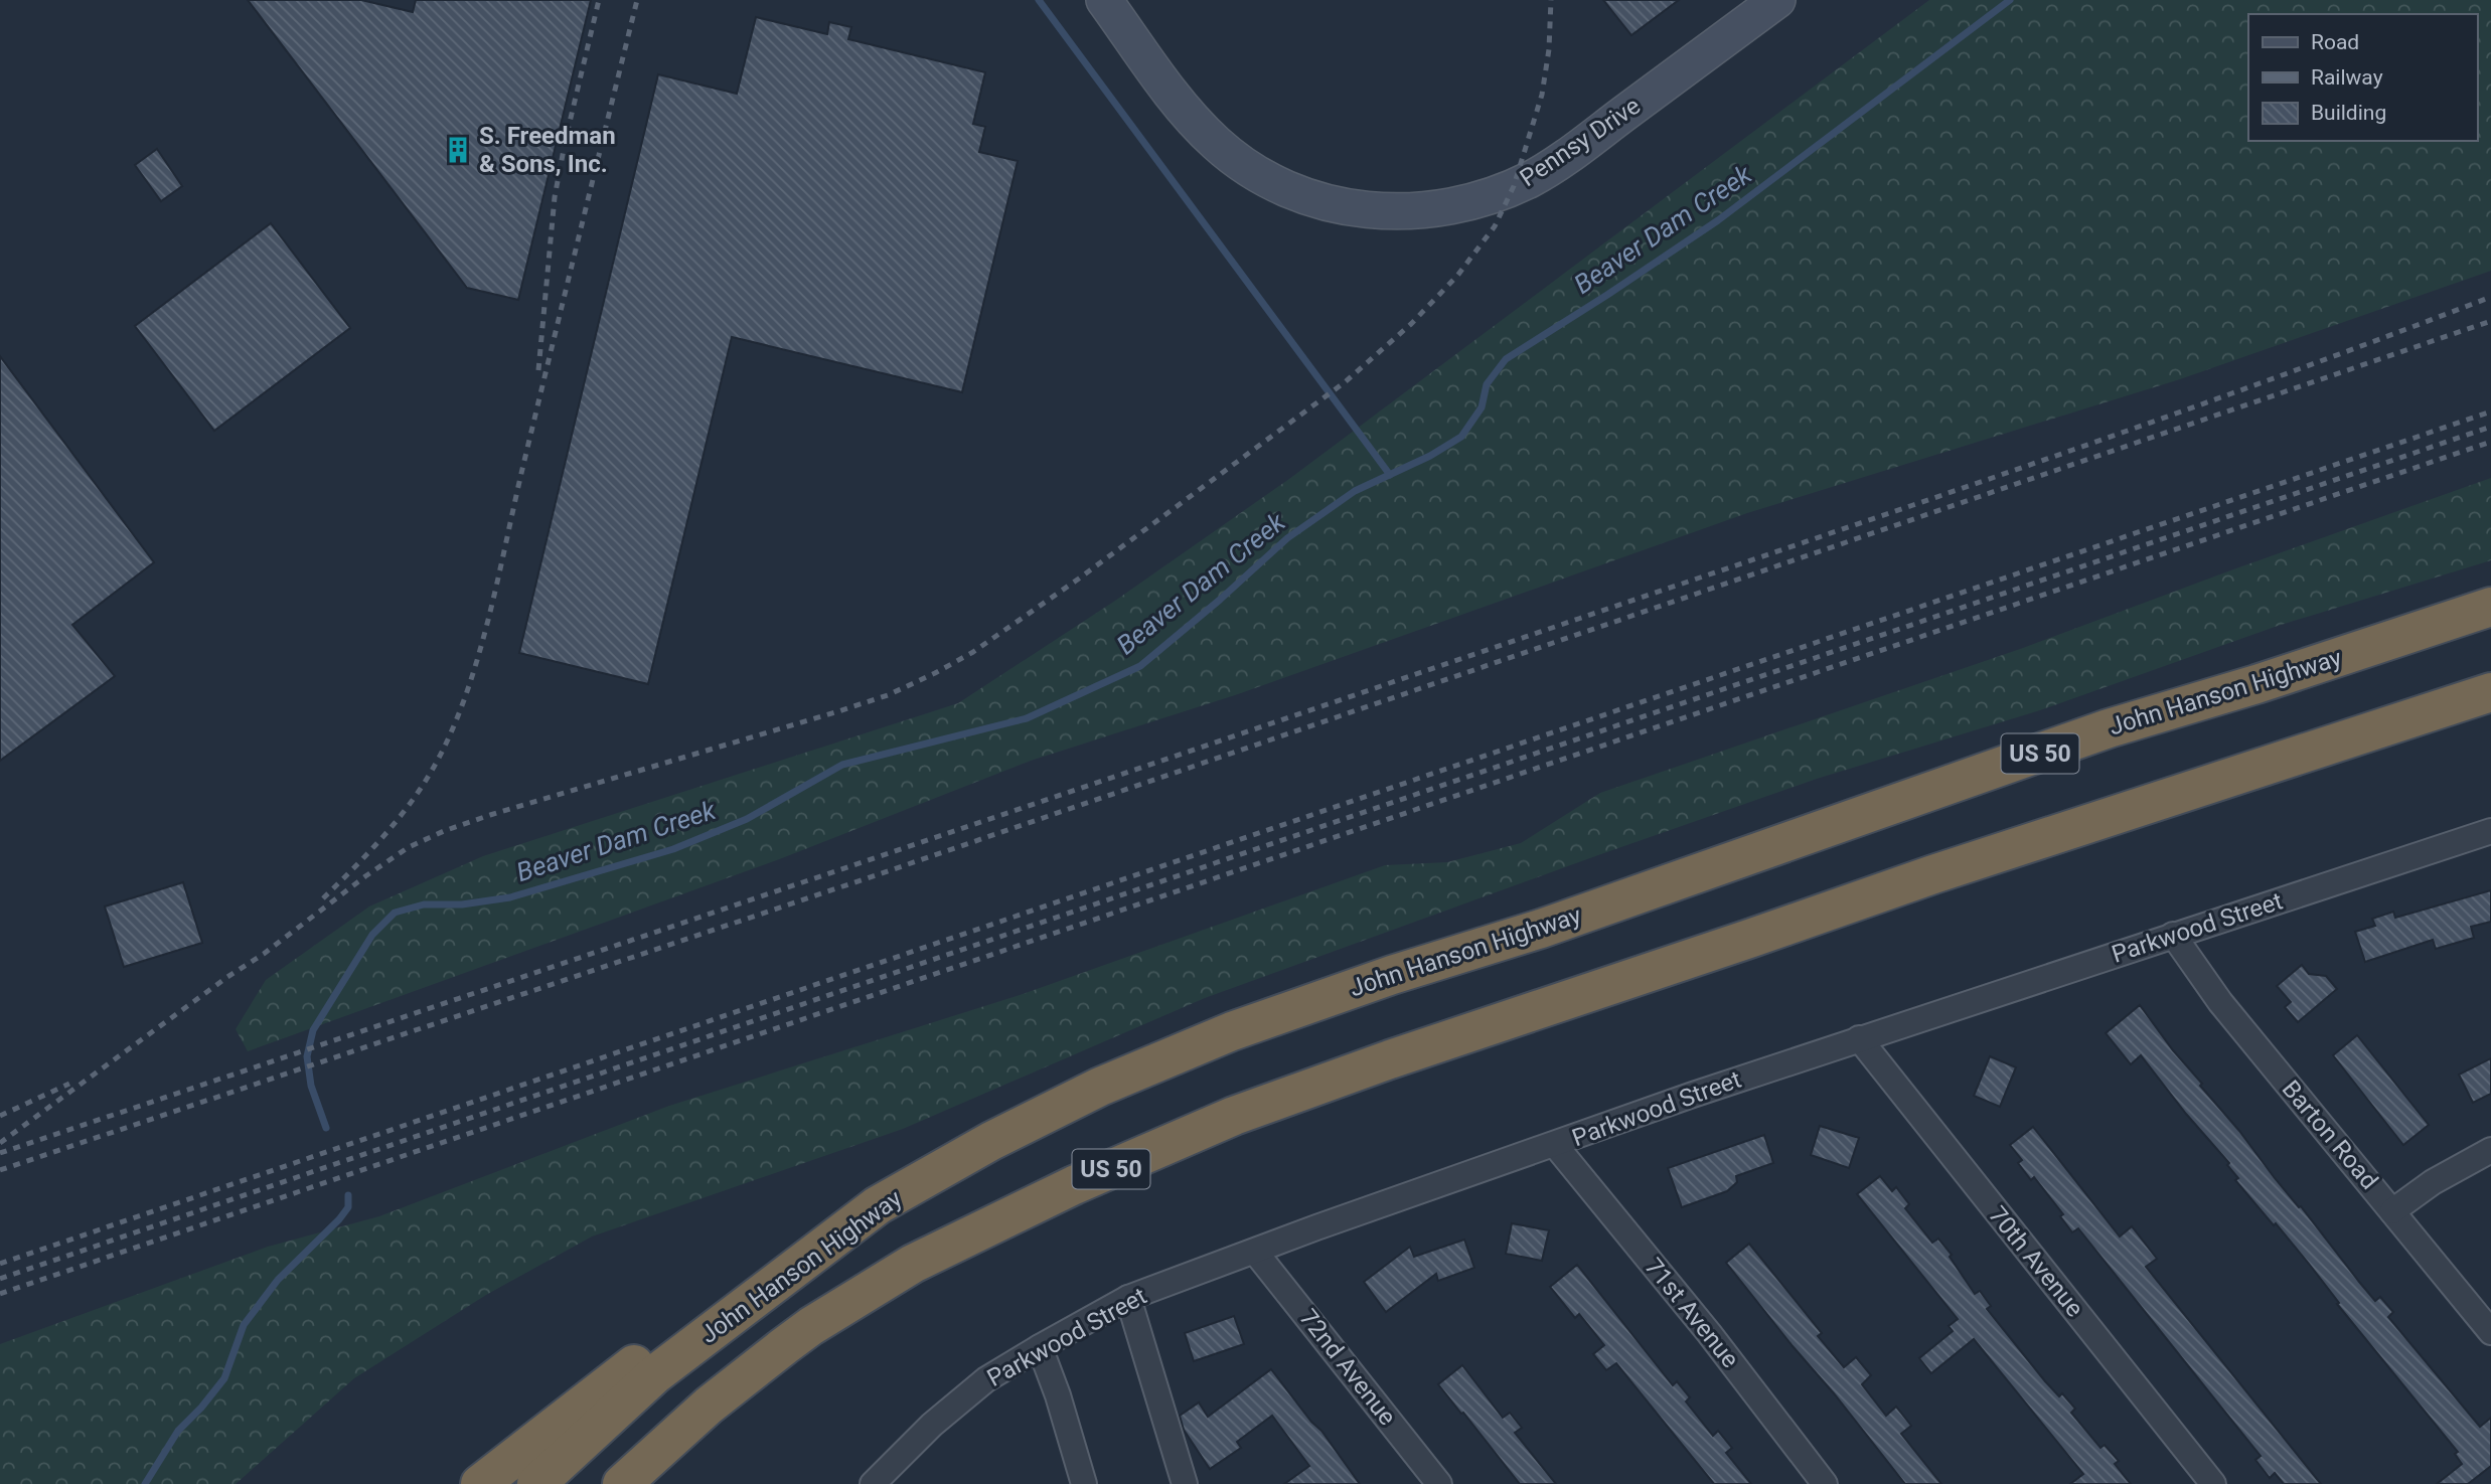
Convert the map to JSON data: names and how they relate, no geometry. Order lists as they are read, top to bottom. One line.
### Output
{"streets":{"highway":["John Hanson Highway","US 50"],"main road":["Pennsy Drive"],"street":["Parkwood Street","Barton Road","70th Avenue","71st Avenue","72nd Avenue"]},"crossings":[["Parkwood Street","Barton Road"],["Parkwood Street","70th Avenue"],["Parkwood Street","71st Avenue"],["Parkwood Street","72nd Avenue"]],"water":["Beaver Dam Creek"],"places":{"building":["S. Freedman & Sons, Inc."]},"legend":["Road","Railway","Building"]}
